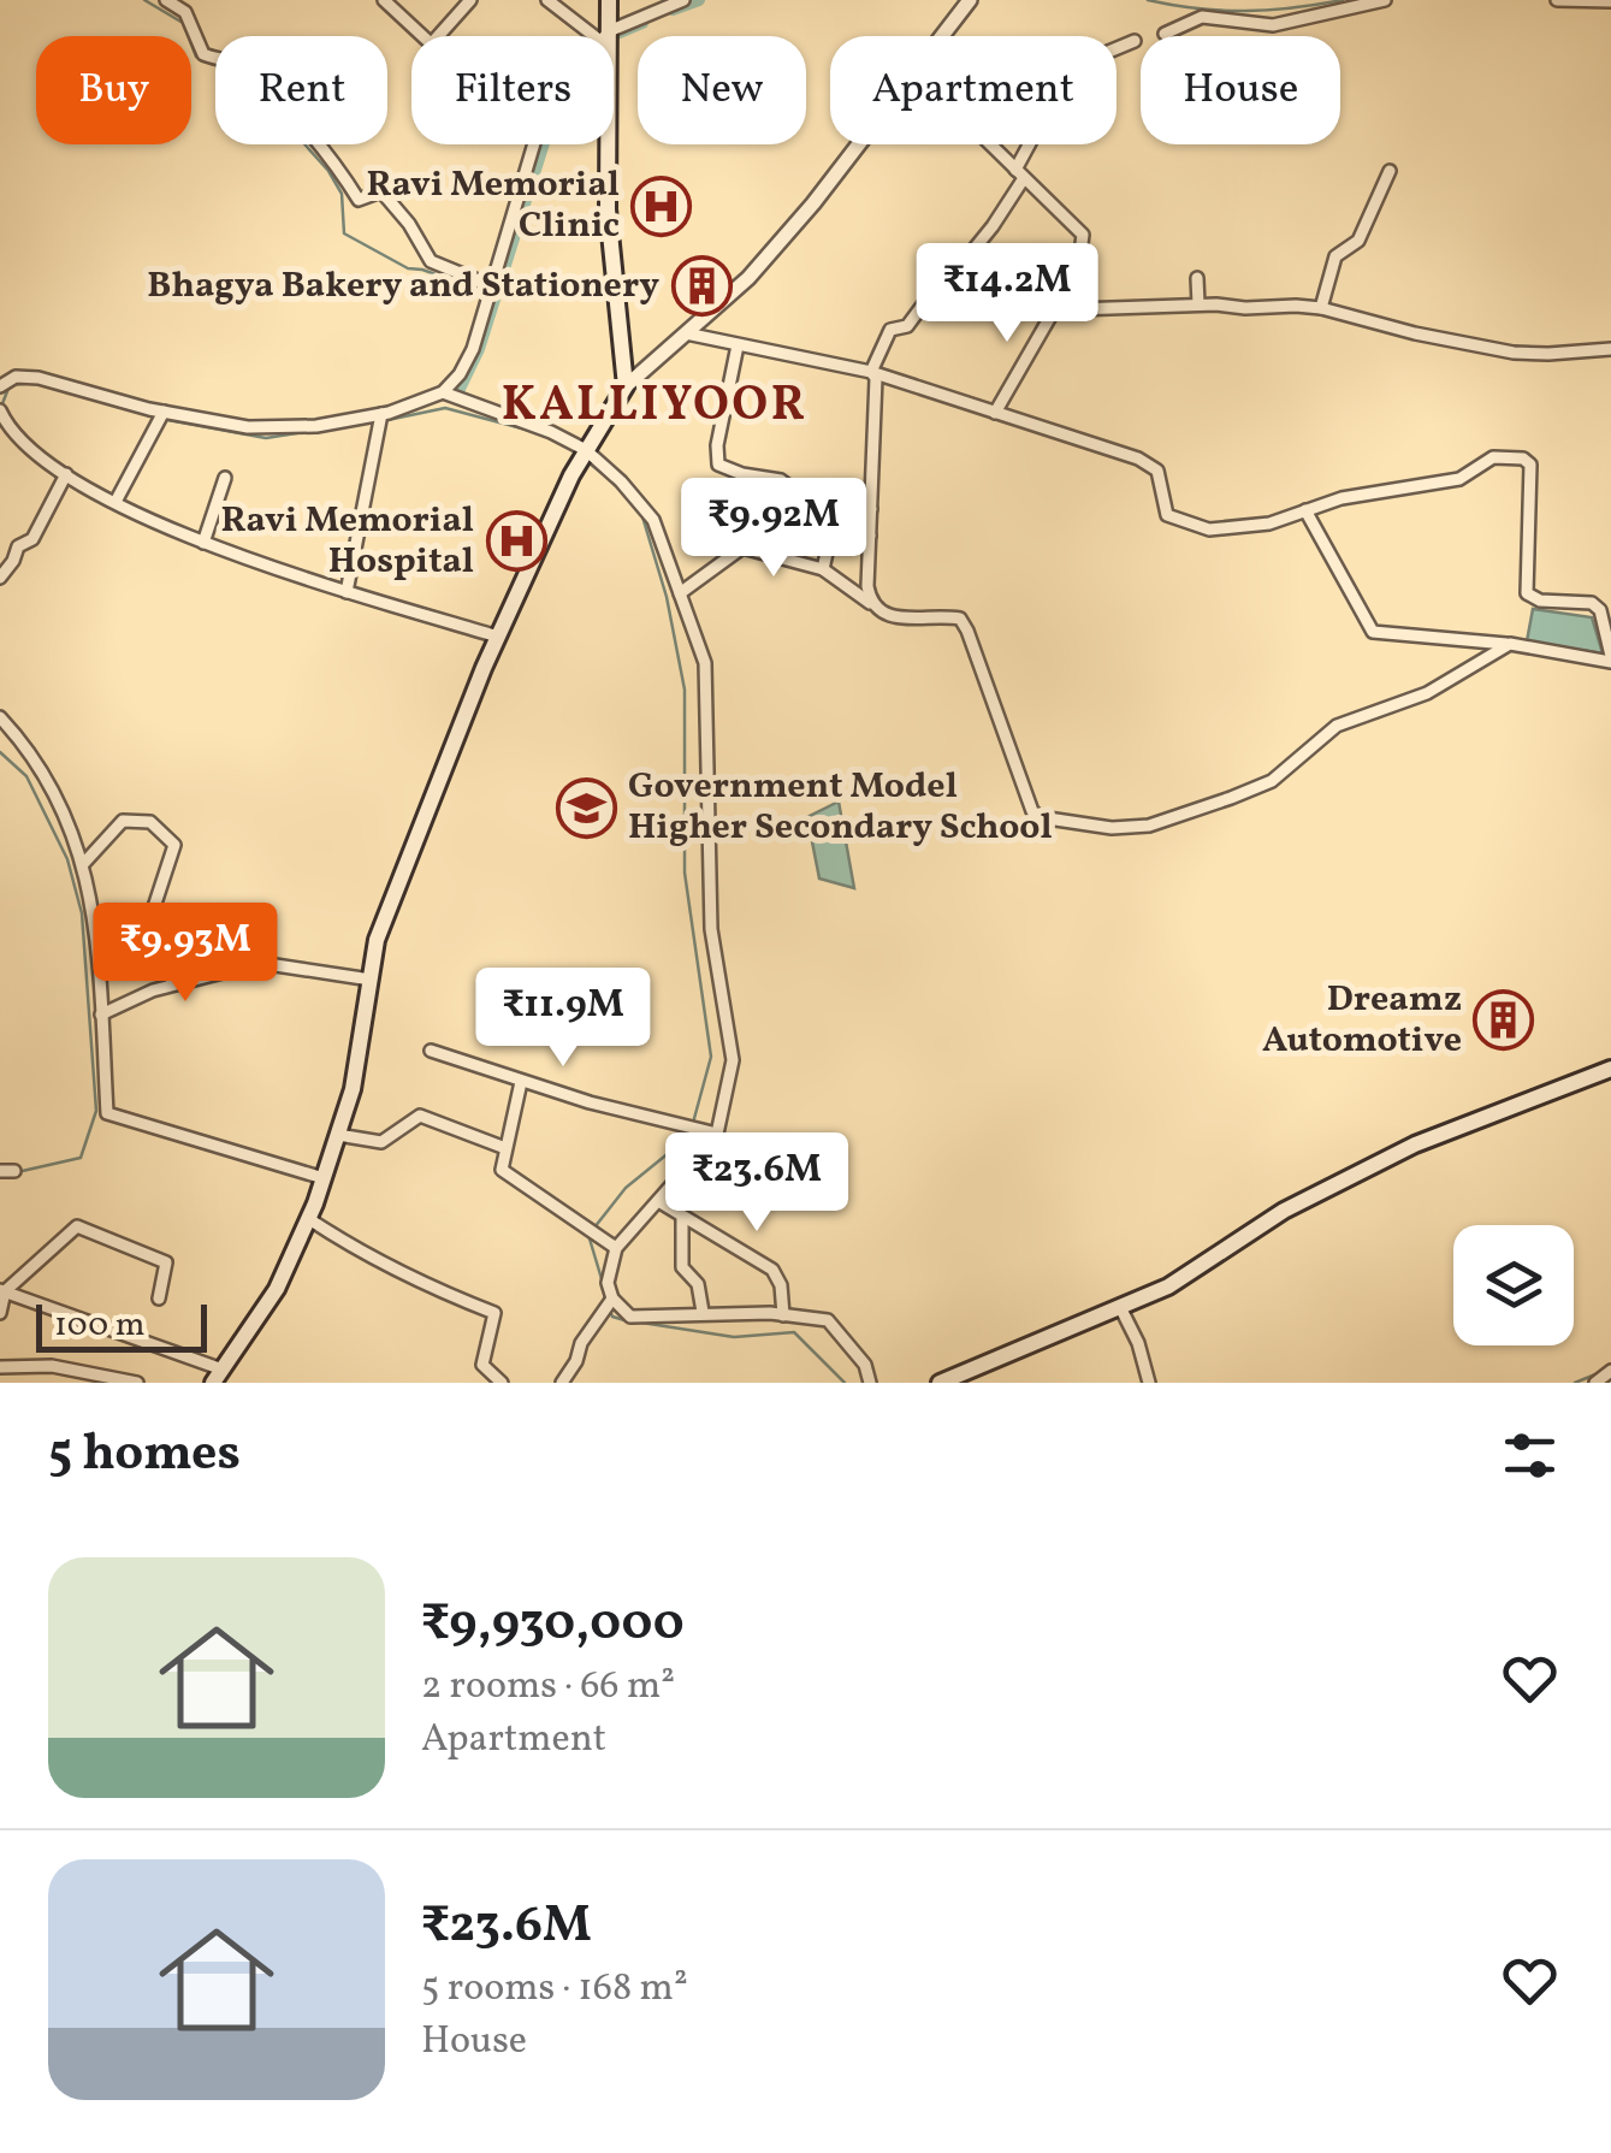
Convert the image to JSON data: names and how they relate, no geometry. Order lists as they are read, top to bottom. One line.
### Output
{"districts":["KALLIYOOR"],"places":{"hospital":["Ravi Memorial Clinic","Ravi Memorial Hospital"],"building":["Bhagya Bakery and Stationery","Dreamz Automotive"],"school or university":["Government Model Higher Secondary School"]},"scale_bar":"100 m","page":{"chip":["Buy","Rent","Filters","New","Apartment","House"],"price":["₹14.2M","₹9.92M","₹9.93M","₹11.9M","₹23.6M"],"scale":"100 m","heading":"5 homes","list":[{"name":"₹9,930,000","note":"2 rooms · 66 m² · Apartment"},{"name":"₹23.6M","note":"5 rooms · 168 m² · House"}]}}
